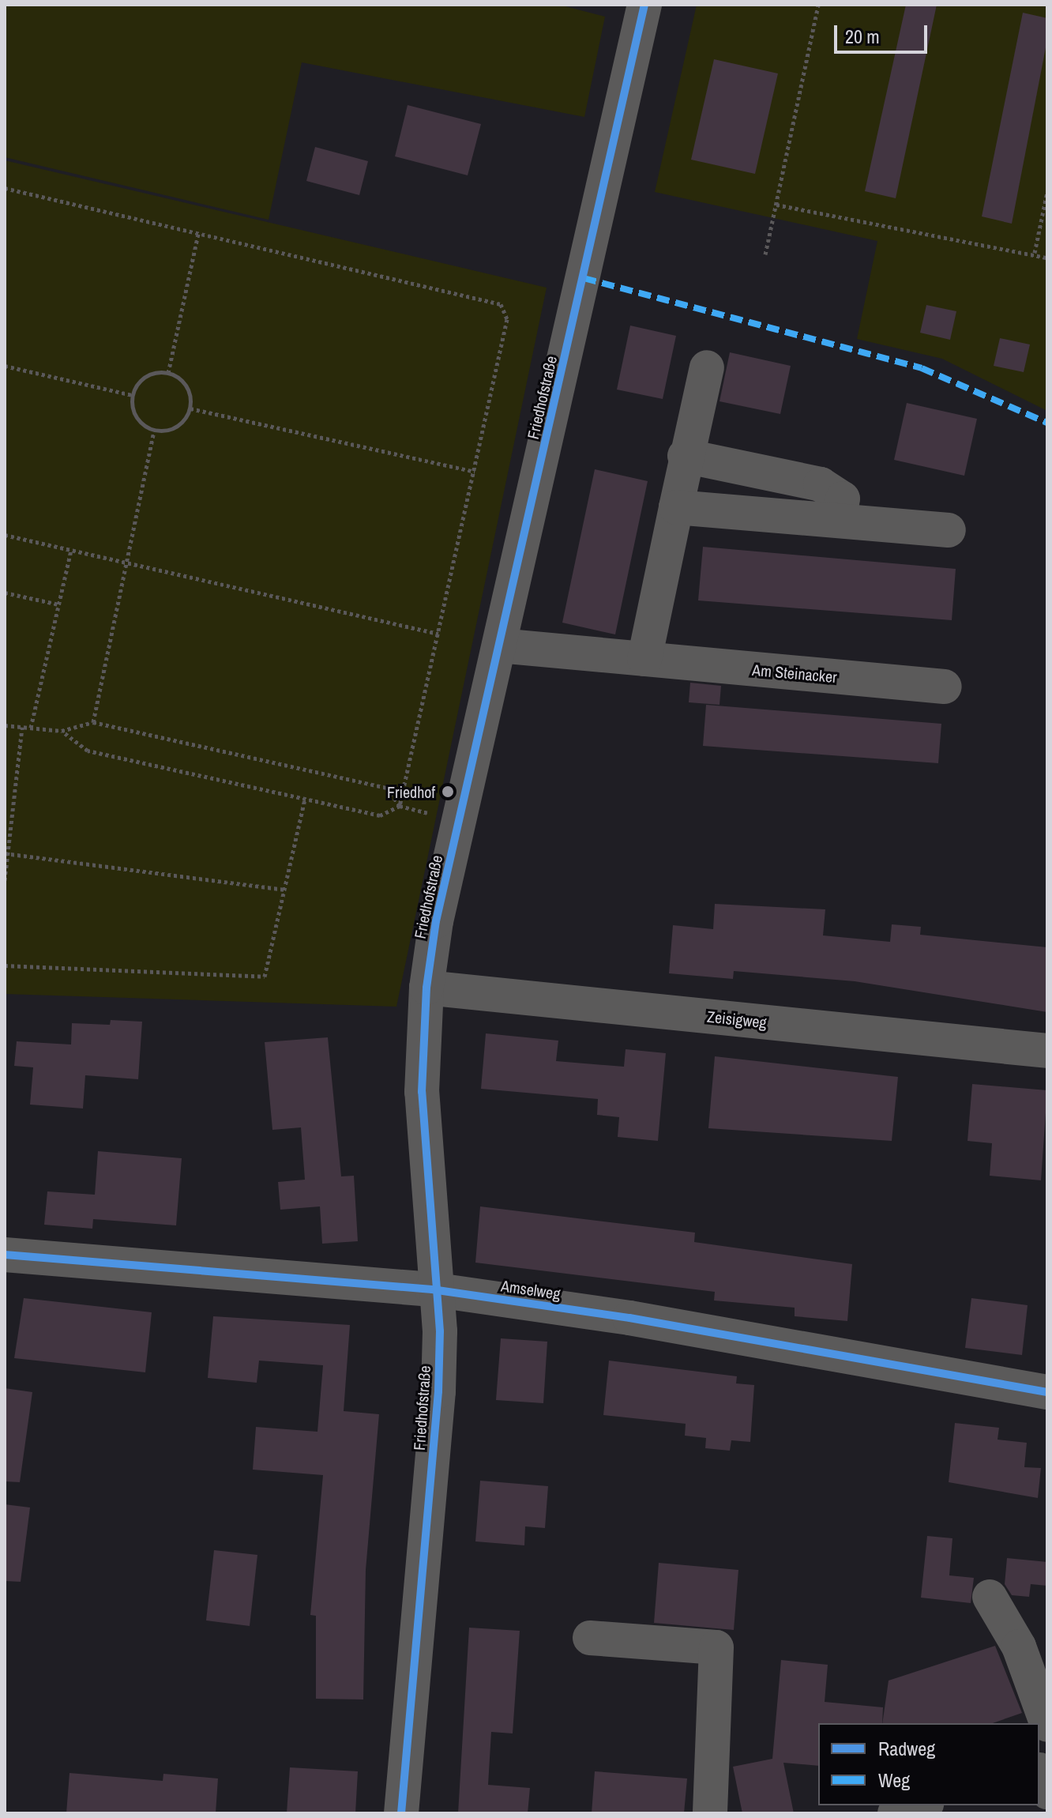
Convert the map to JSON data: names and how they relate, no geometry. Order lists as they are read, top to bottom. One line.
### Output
{"streets":{"street":["Friedhofstraße","Am Steinacker","Zeisigweg","Amselweg"]},"crossings":[["Friedhofstraße","Am Steinacker"],["Friedhofstraße","Zeisigweg"],["Friedhofstraße","Amselweg"]],"places":["Friedhof"],"legend":["Radweg","Weg"],"scale_bar":"20 m"}
